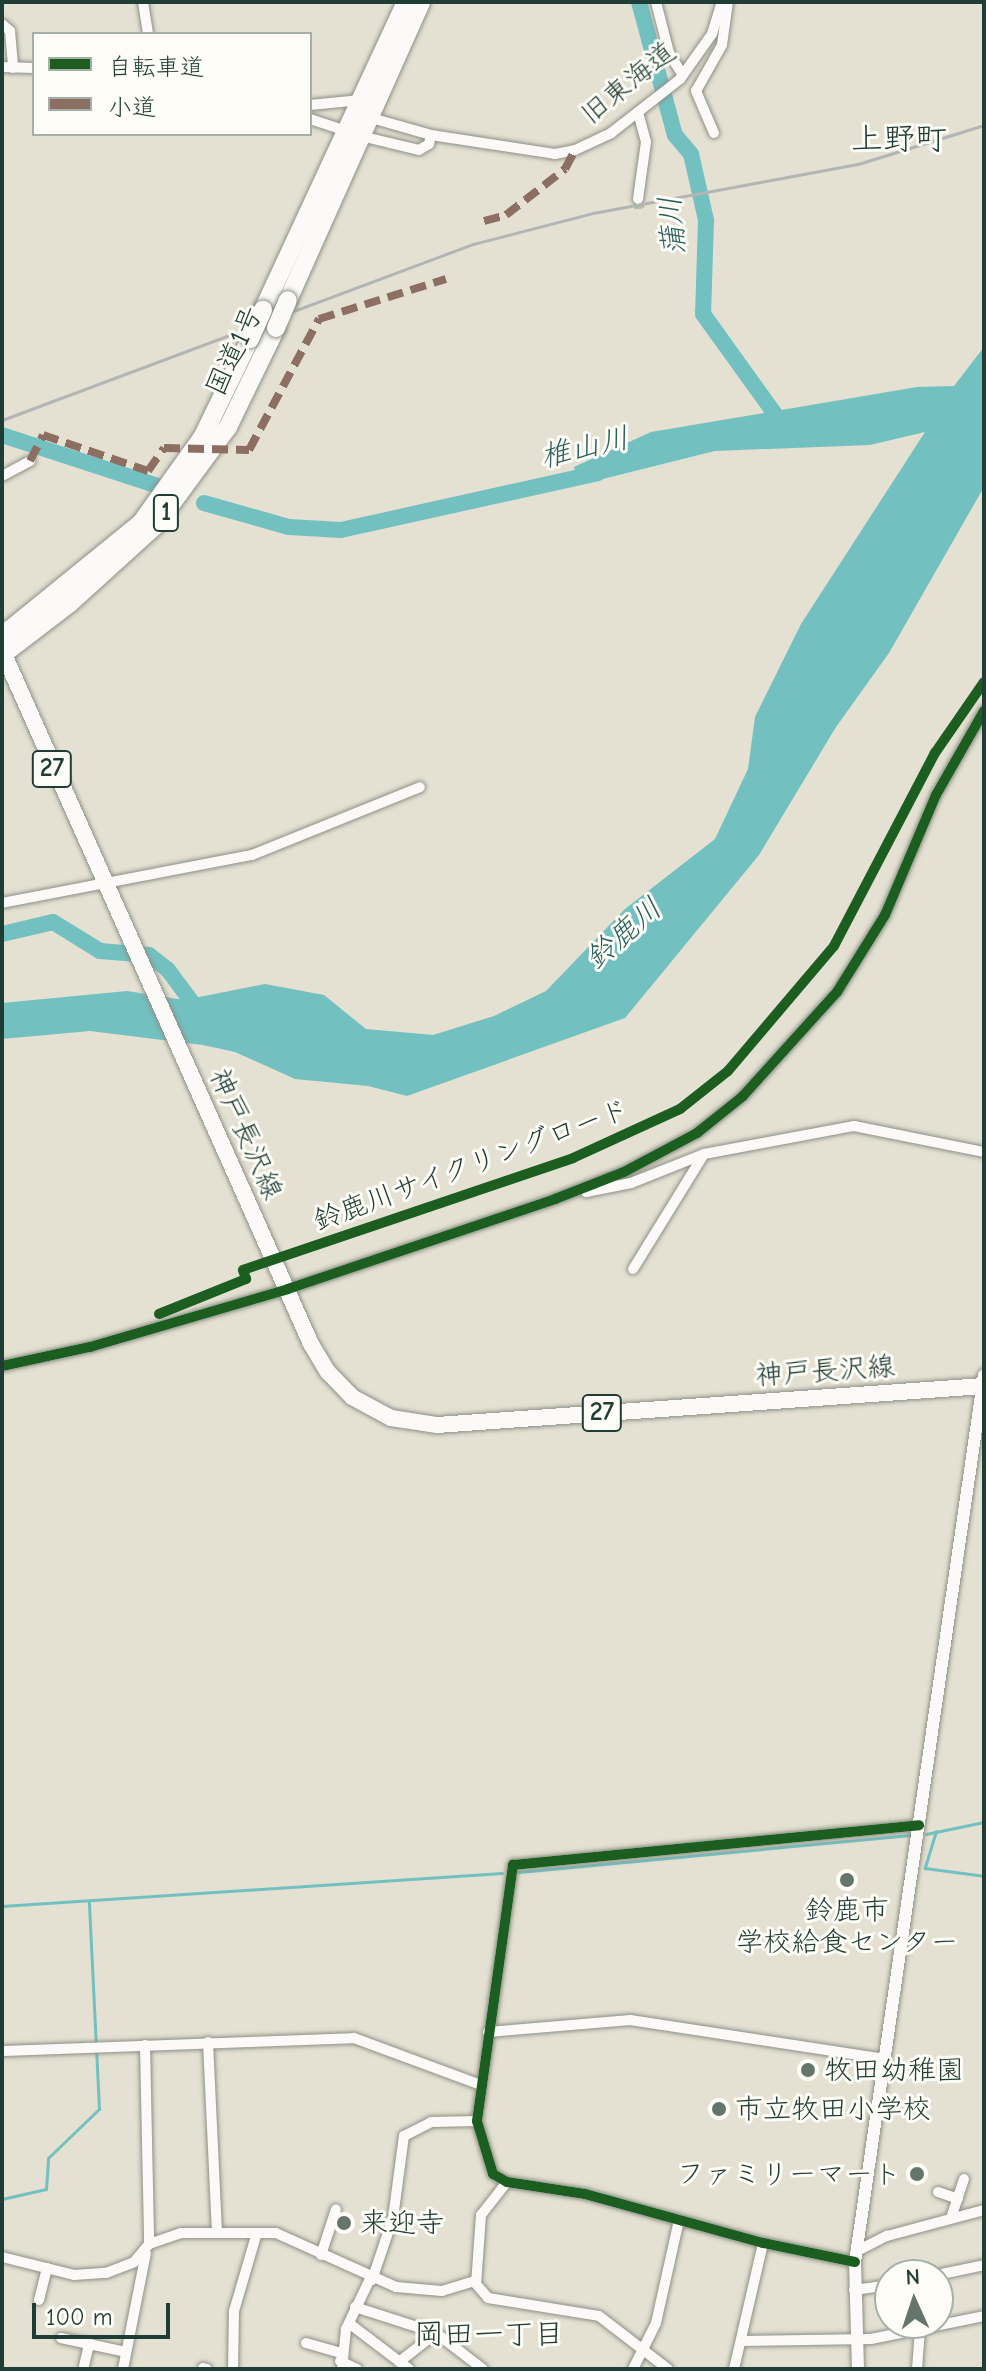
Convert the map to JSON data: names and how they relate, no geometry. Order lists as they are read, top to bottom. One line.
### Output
{"streets":{"highway":["国道1号","1"],"main road":["27","神戸長沢線"],"street":["旧東海道"],"cycle path":["鈴鹿川サイクリングロード"]},"crossings":[["国道1号","神戸長沢線"]],"districts":["上野町","岡田一丁目"],"water":["蒲川","椎山川","鈴鹿川"],"places":["鈴鹿市 学校給食センター","牧田幼稚園","市立牧田小学校","ファミリーマート","来迎寺"],"legend":["自転車道","小道"],"scale_bar":"100 m","north":"top"}
